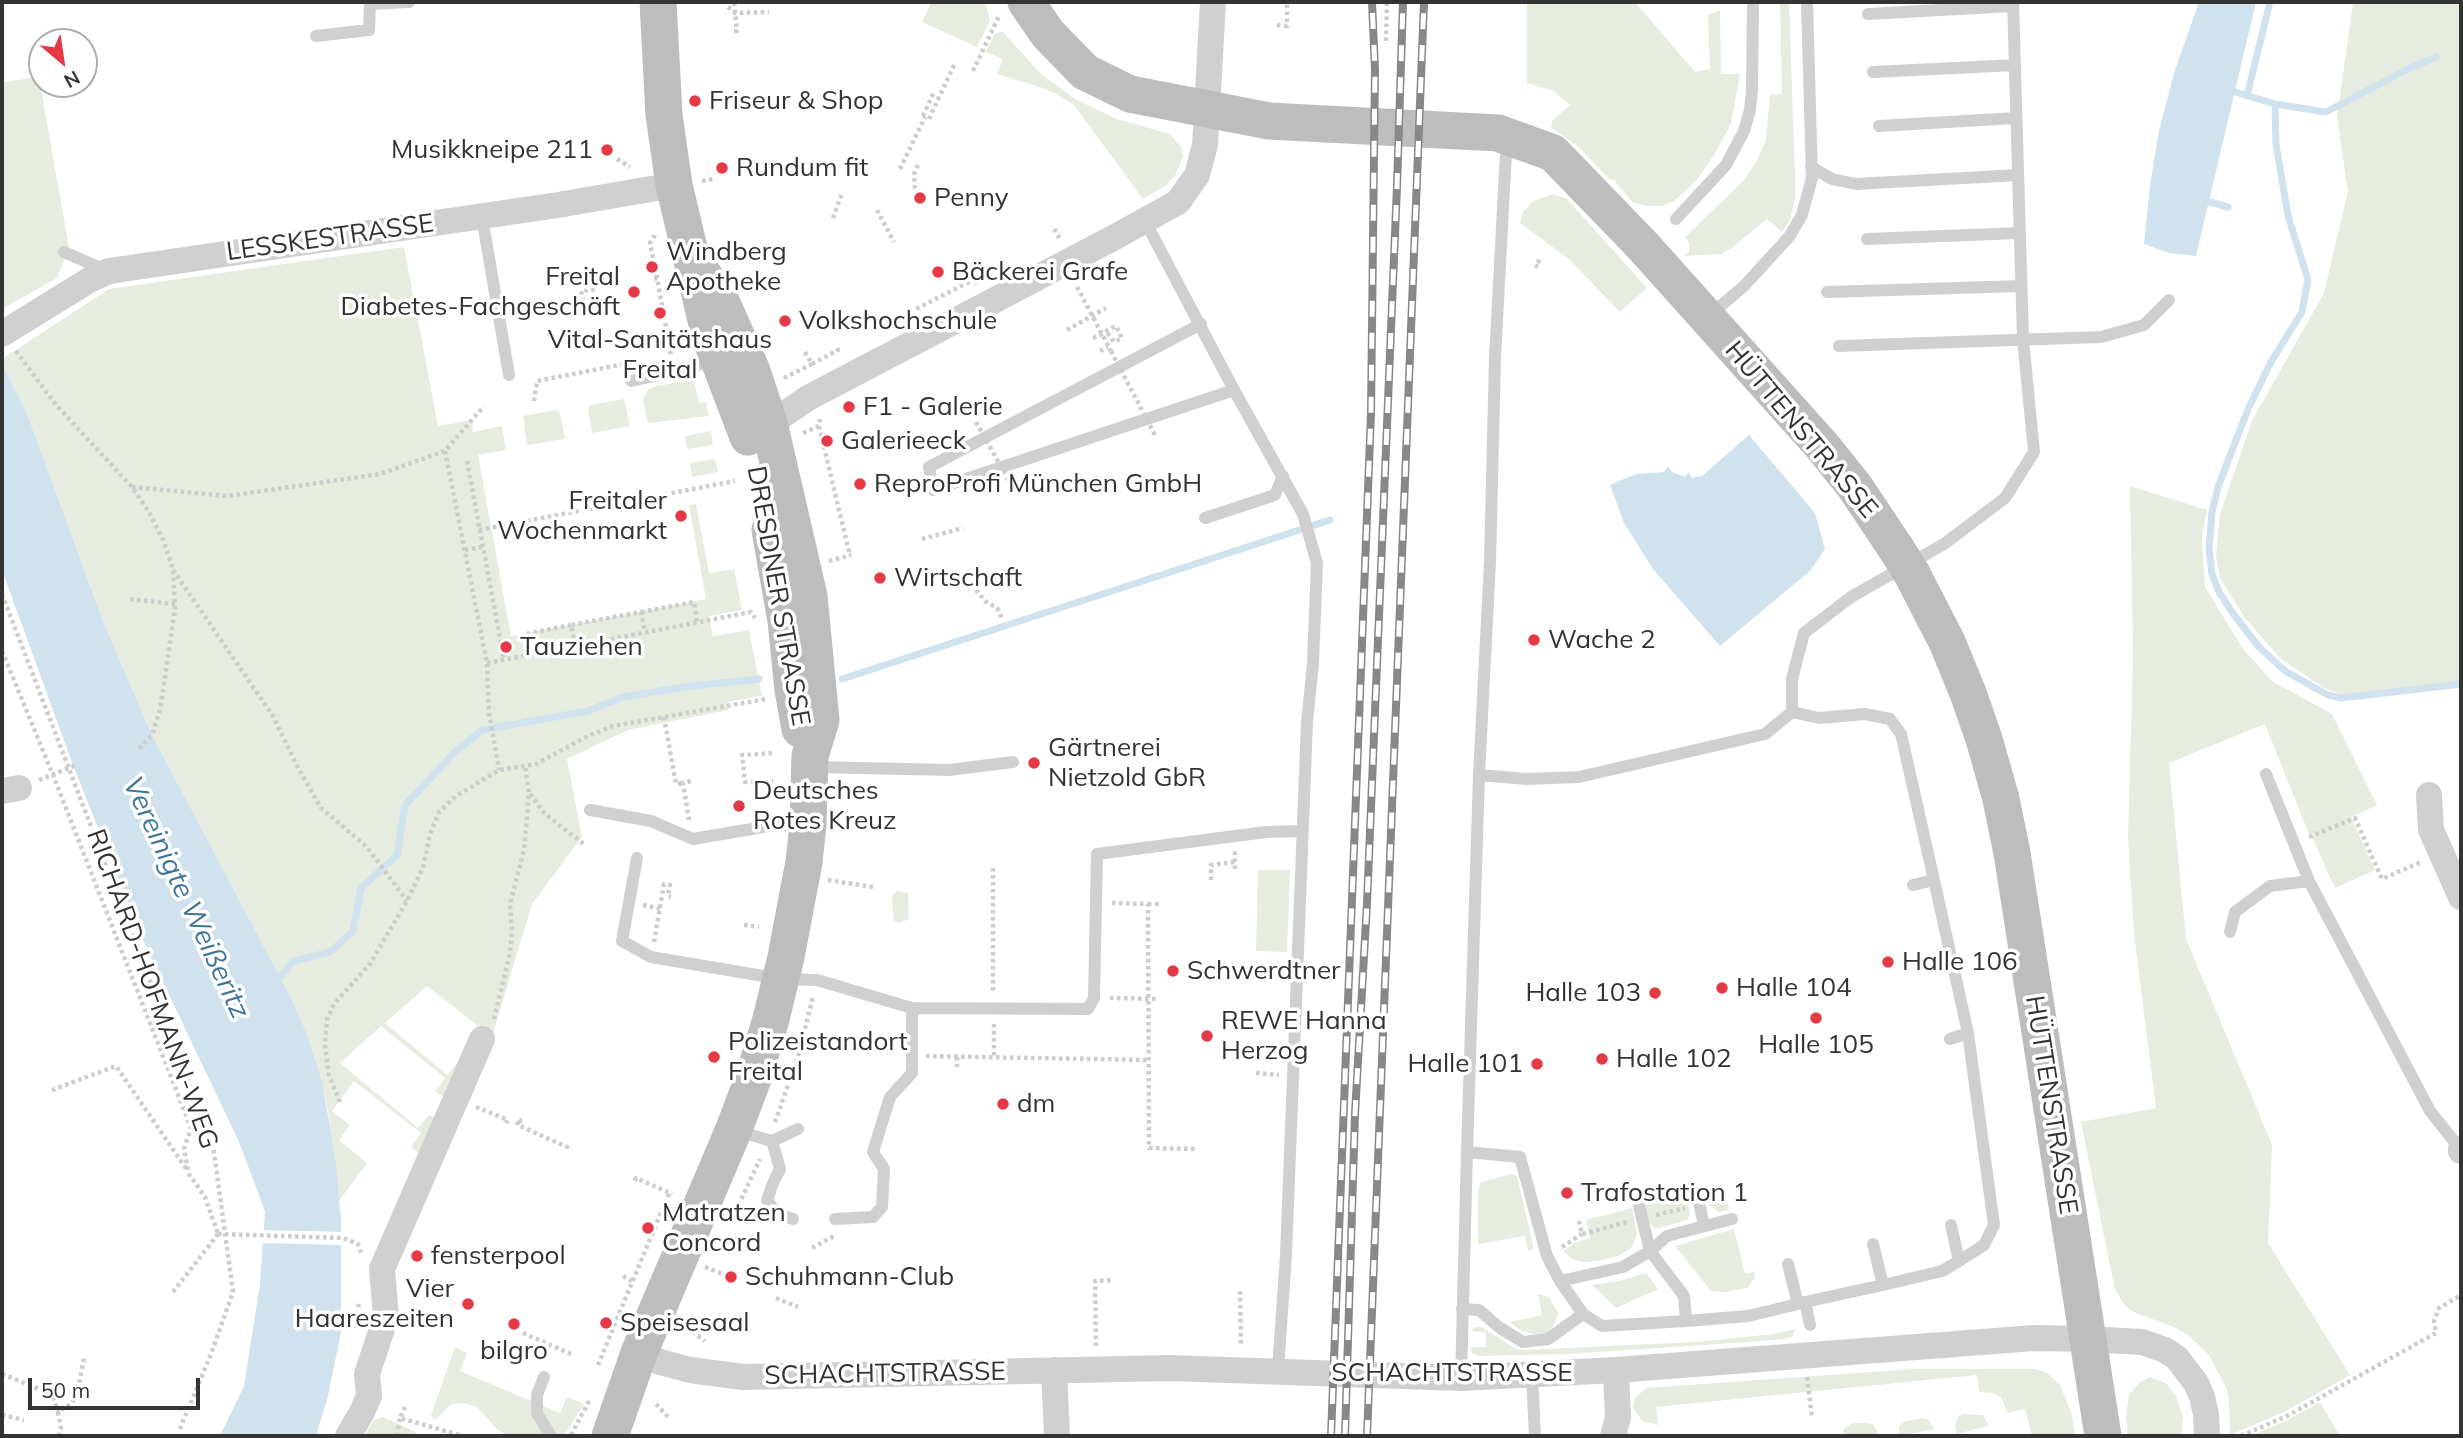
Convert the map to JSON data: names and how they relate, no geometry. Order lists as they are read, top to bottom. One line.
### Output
{"streets":{"main road":["HÜTTENSTRASSE","DRESDNER STRASSE"],"street":["LESSKESTRASSE","SCHACHTSTRASSE"],"path":["RICHARD-HOFMANN-WEG"]},"crossings":[["HÜTTENSTRASSE","SCHACHTSTRASSE"],["DRESDNER STRASSE","SCHACHTSTRASSE"]],"water":["Vereinigte Weißeritz"],"places":["Friseur & Shop","Musikkneipe 211","Rundum fit","Penny","Windberg Apotheke","Bäckerei Grafe","Freital Diabetes-Fachgeschäft","Vital-Sanitätshaus Freital","Volkshochschule","F1 - Galerie","Galerieeck","ReproProfi München GmbH","Freitaler Wochenmarkt","Wirtschaft","Wache 2","Tauziehen","Gärtnerei Nietzold GbR","Deutsches Rotes Kreuz","Halle 106","Schwerdtner","Halle 104","Halle 103","Halle 105","REWE Hanna Herzog","Polizeistandort Freital","Halle 102","Halle 101","dm","Trafostation 1","Matratzen Concord","fensterpool","Schuhmann-Club","Vier Haareszeiten","Speisesaal","bilgro"],"scale_bar":"50 m","north":"bottom right"}
